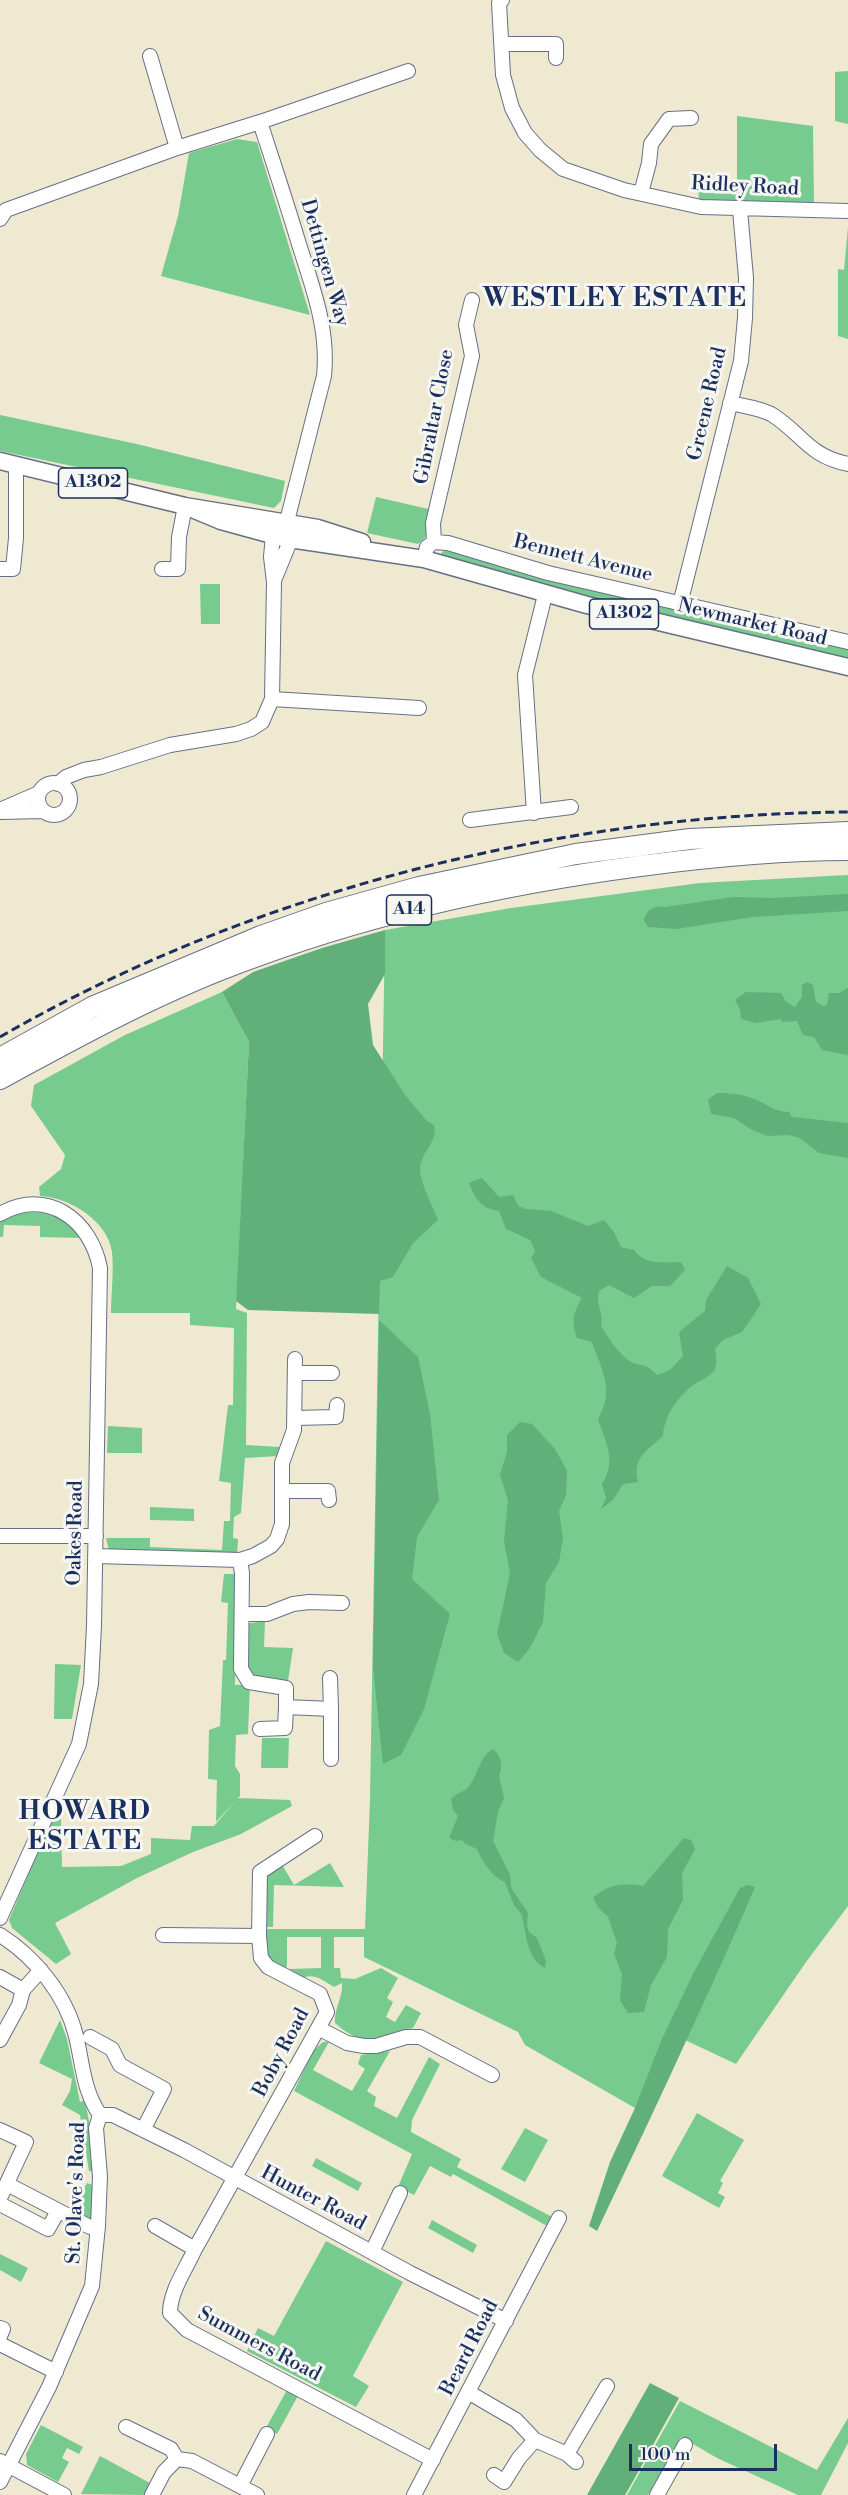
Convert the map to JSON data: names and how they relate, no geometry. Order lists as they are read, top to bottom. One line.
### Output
{"streets":{"highway":["A14"],"main road":["A1302","Newmarket Road"],"street":["Ridley Road","Dettingen Way","Greene Road","Gibraltar Close","Bennett Avenue","Oakes Road","Boby Road","St. Olave's Road","Hunter Road","Summers Road","Beard Road"]},"crossings":[["Ridley Road","Greene Road"],["Dettingen Way","Newmarket Road"],["Greene Road","Bennett Avenue"],["Gibraltar Close","Bennett Avenue"],["Boby Road","Hunter Road"],["Boby Road","Summers Road"],["St. Olave's Road","Hunter Road"],["Hunter Road","Summers Road"],["Hunter Road","Beard Road"],["Summers Road","Beard Road"]],"districts":["WESTLEY ESTATE","HOWARD ESTATE"],"scale_bar":"100 m"}
